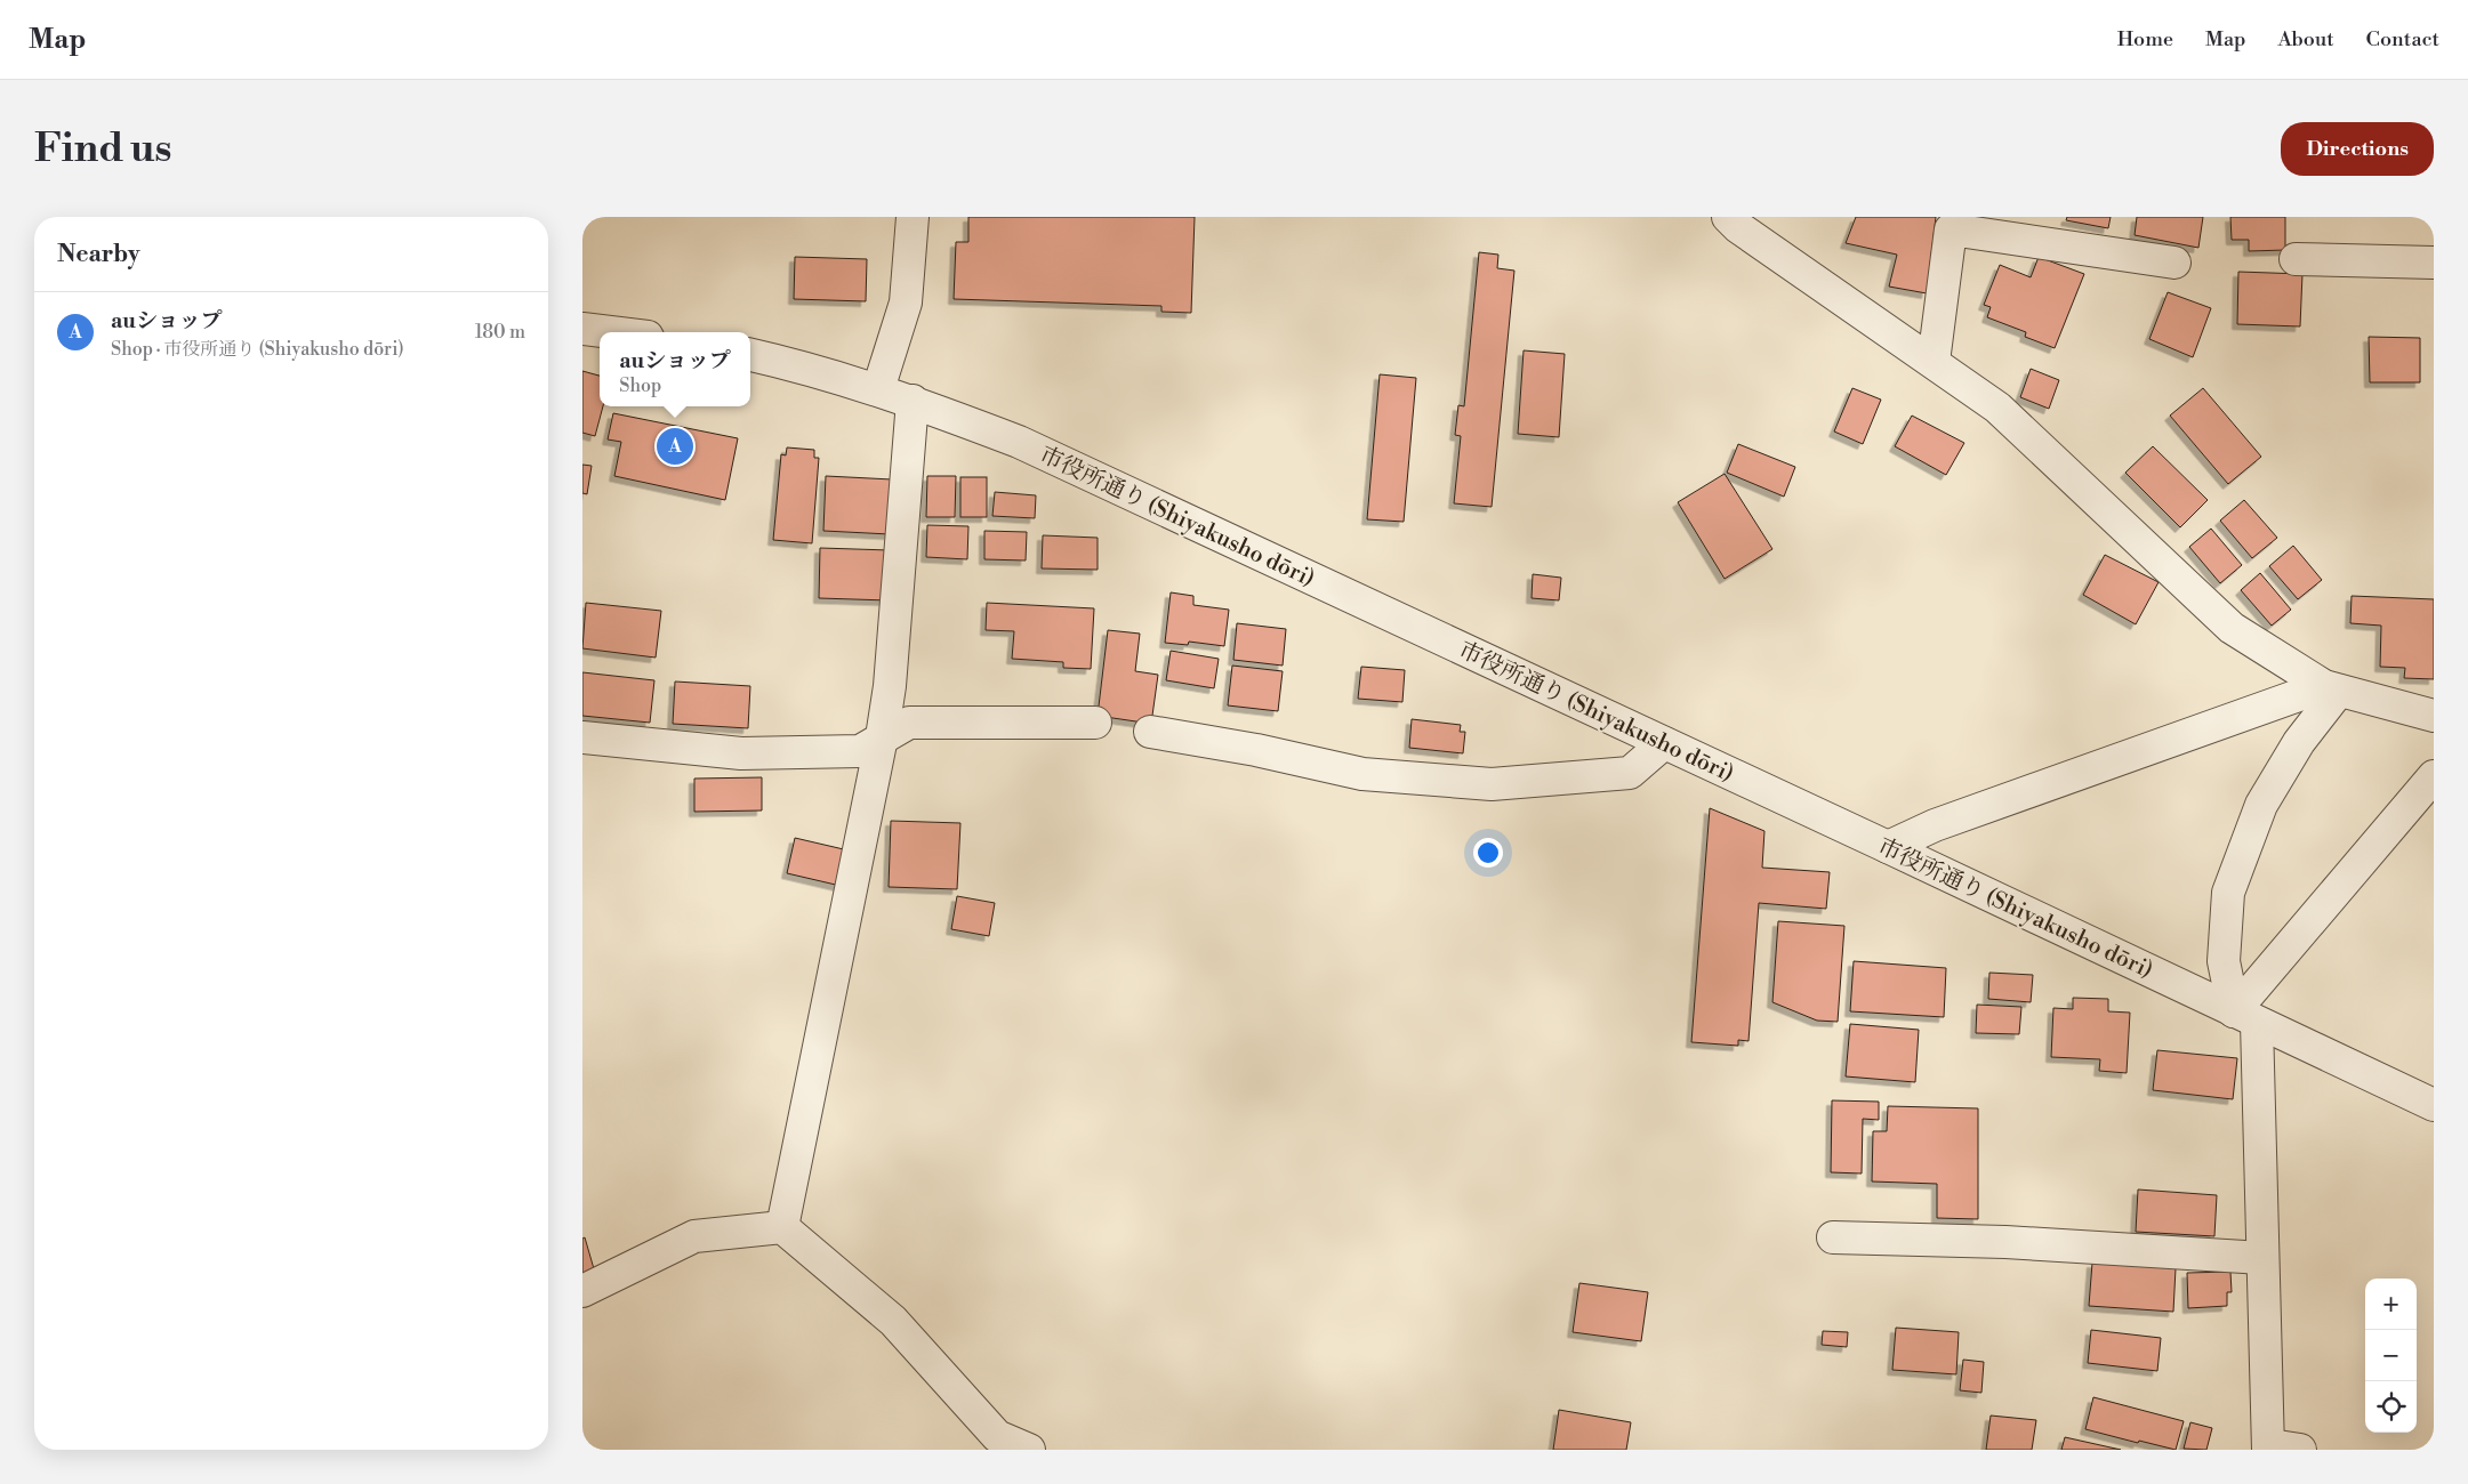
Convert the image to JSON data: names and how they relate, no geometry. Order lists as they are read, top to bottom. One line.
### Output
{"streets":{"street":["市役所通り (Shiyakusho dōri)"]},"page":{"header":"Map","nav":["Home","Map","About","Contact"],"buttons":"Directions","title":"Find us","heading":"Nearby","list":[{"mark":"A","name":"auショップ","note":"Shop · 市役所通り (Shiyakusho dōri)","value":"180 m"}],"popup":["auショップ","Shop"],"pins":"A","map_buttons":["+","−"]}}
